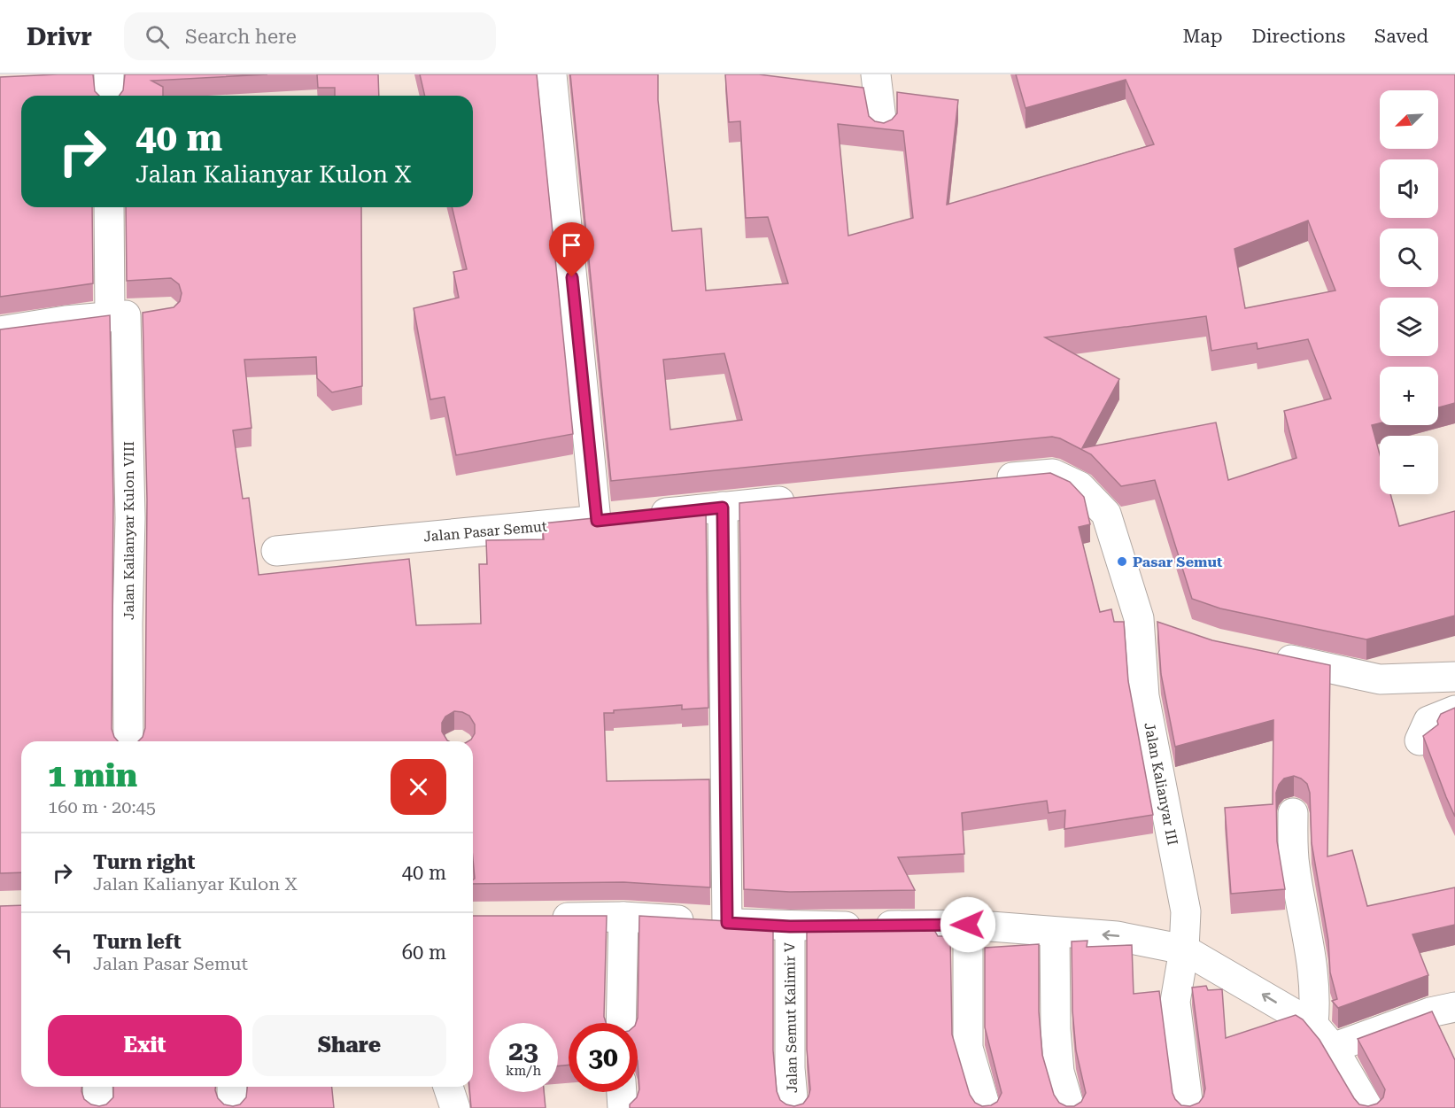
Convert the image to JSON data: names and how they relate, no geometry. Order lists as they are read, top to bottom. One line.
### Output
{"streets":{"street":["Jalan Kalianyar Kulon VIII","Jalan Pasar Semut","Jalan Kalianyar III","Jalan Semut Kalimir V"]},"places":["Pasar Semut"],"north":"bottom left","page":{"header":"Drivr","search":"Search here","nav":["Map","Directions","Saved"],"map_buttons":["+","−"],"turn":["40 m","Jalan Kalianyar Kulon X"],"heading":["1 min","160 m · 20:45"],"list":[{"name":"Turn right","note":"Jalan Kalianyar Kulon X","value":"40 m"},{"name":"Turn left","note":"Jalan Pasar Semut","value":"60 m"}],"buttons":["Exit","Share"],"speed":"23 km/h","limit":"30"}}
